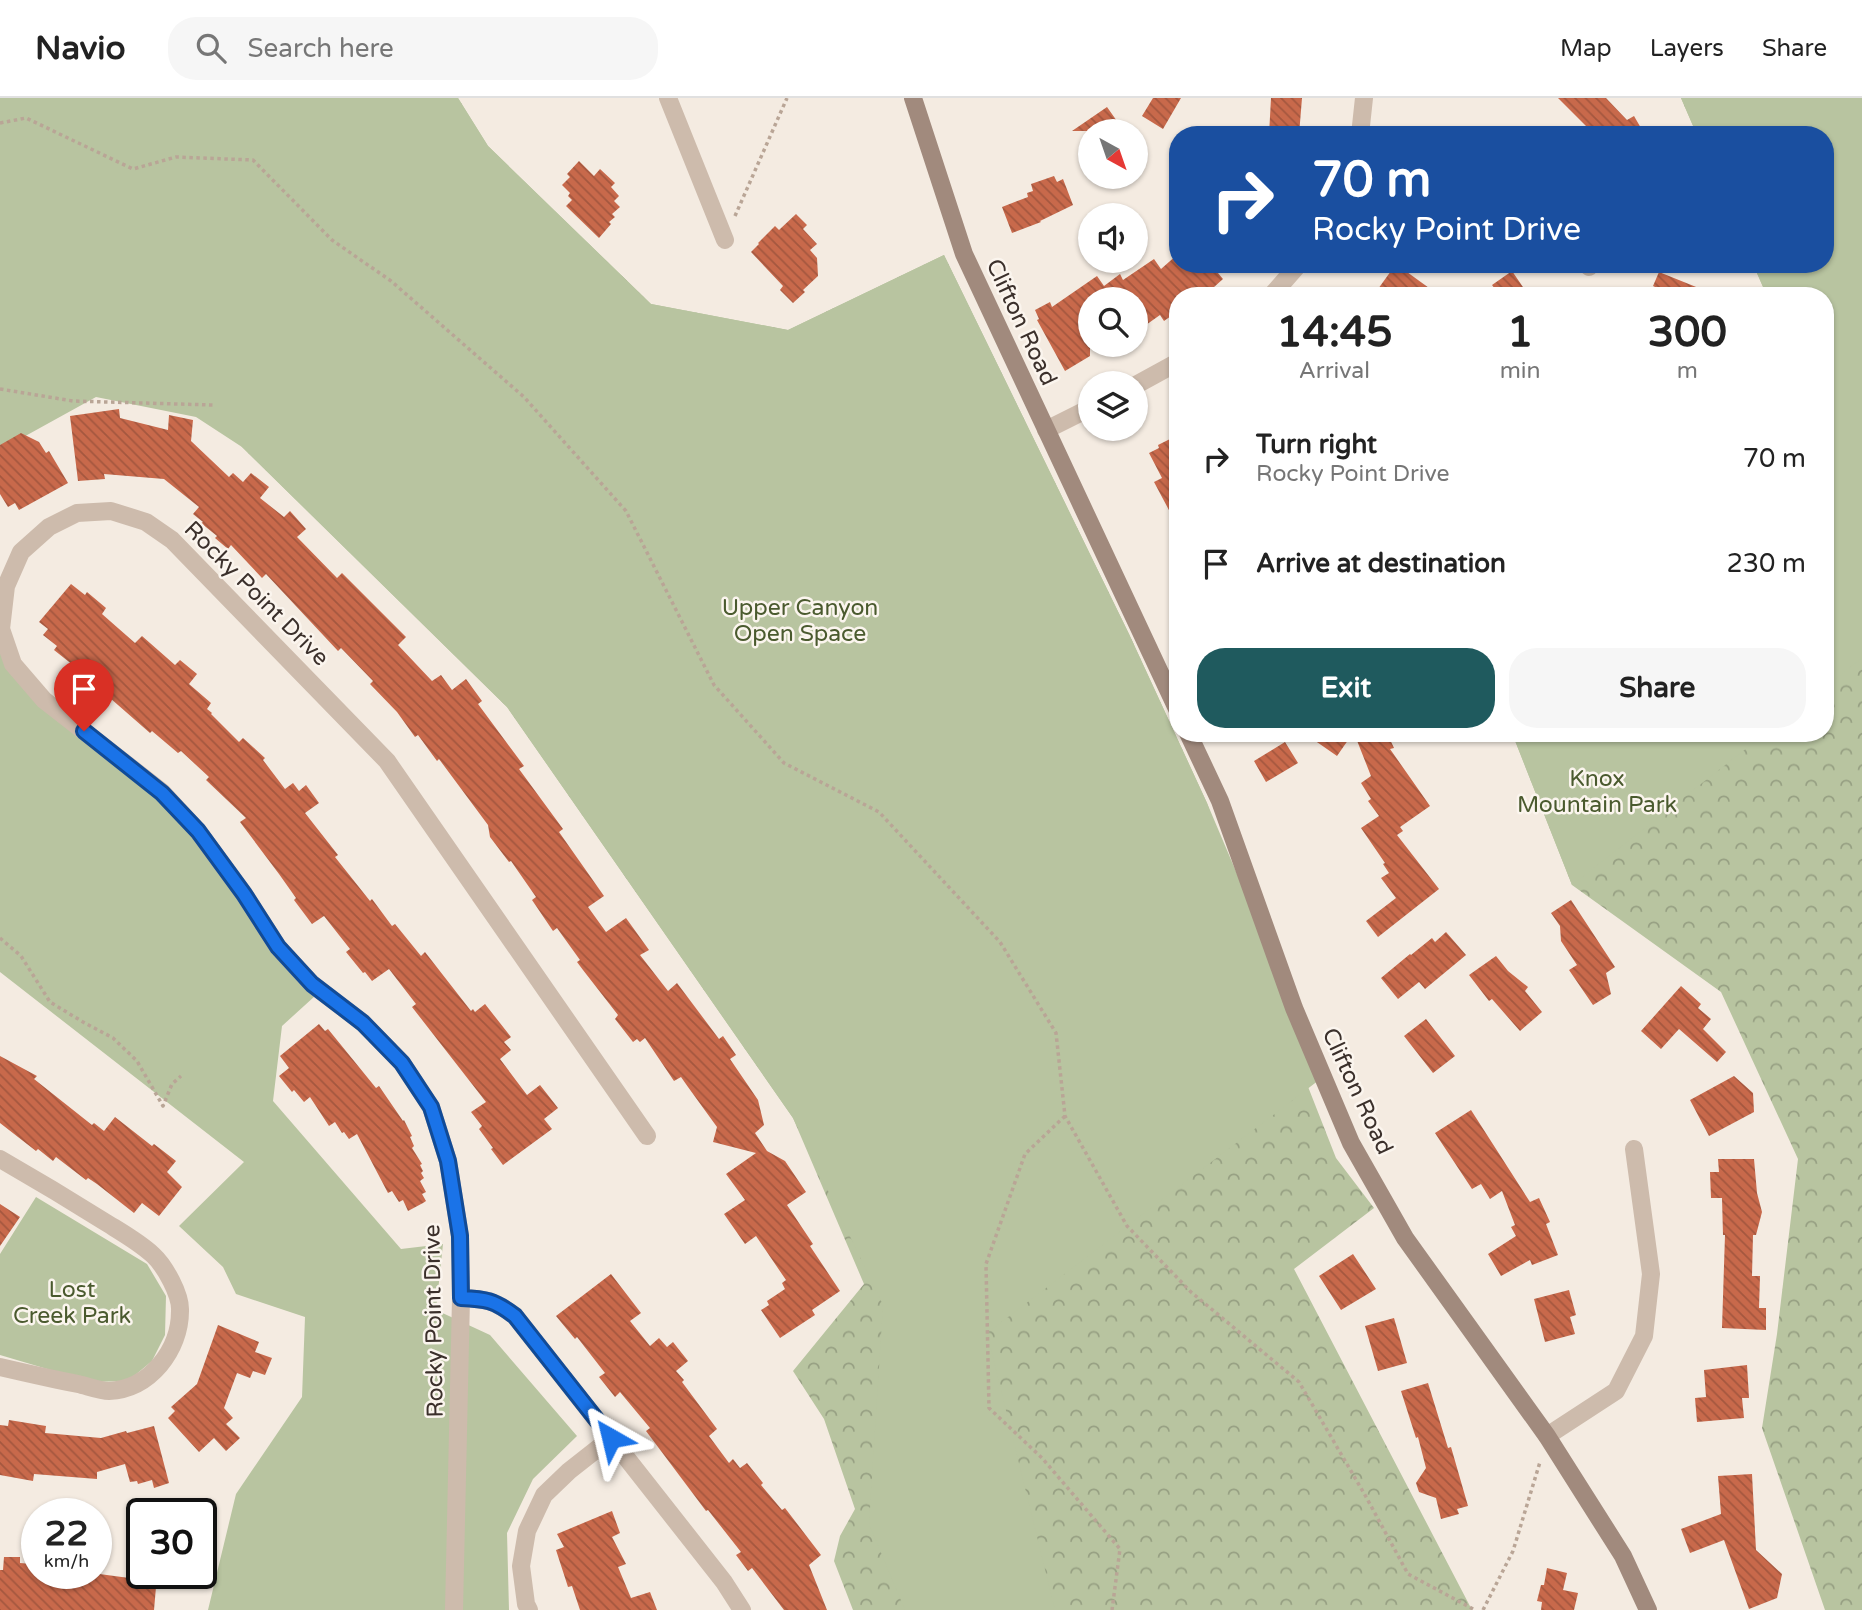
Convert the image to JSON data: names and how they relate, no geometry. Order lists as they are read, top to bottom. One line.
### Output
{"streets":{"street":["Clifton Road","Rocky Point Drive"]},"parks":["Upper Canyon Open Space","Knox Mountain Park","Lost Creek Park"],"north":"bottom right","page":{"header":"Navio","search":"Search here","nav":["Map","Layers","Share"],"turn":["70 m","Rocky Point Drive"],"eta":["14:45","Arrival","1","min","300","m"],"list":[{"name":"Turn right","note":"Rocky Point Drive","value":"70 m"},{"name":"Arrive at destination","value":"230 m"}],"buttons":["Exit","Share"],"speed":"22 km/h","limit":"30"}}
